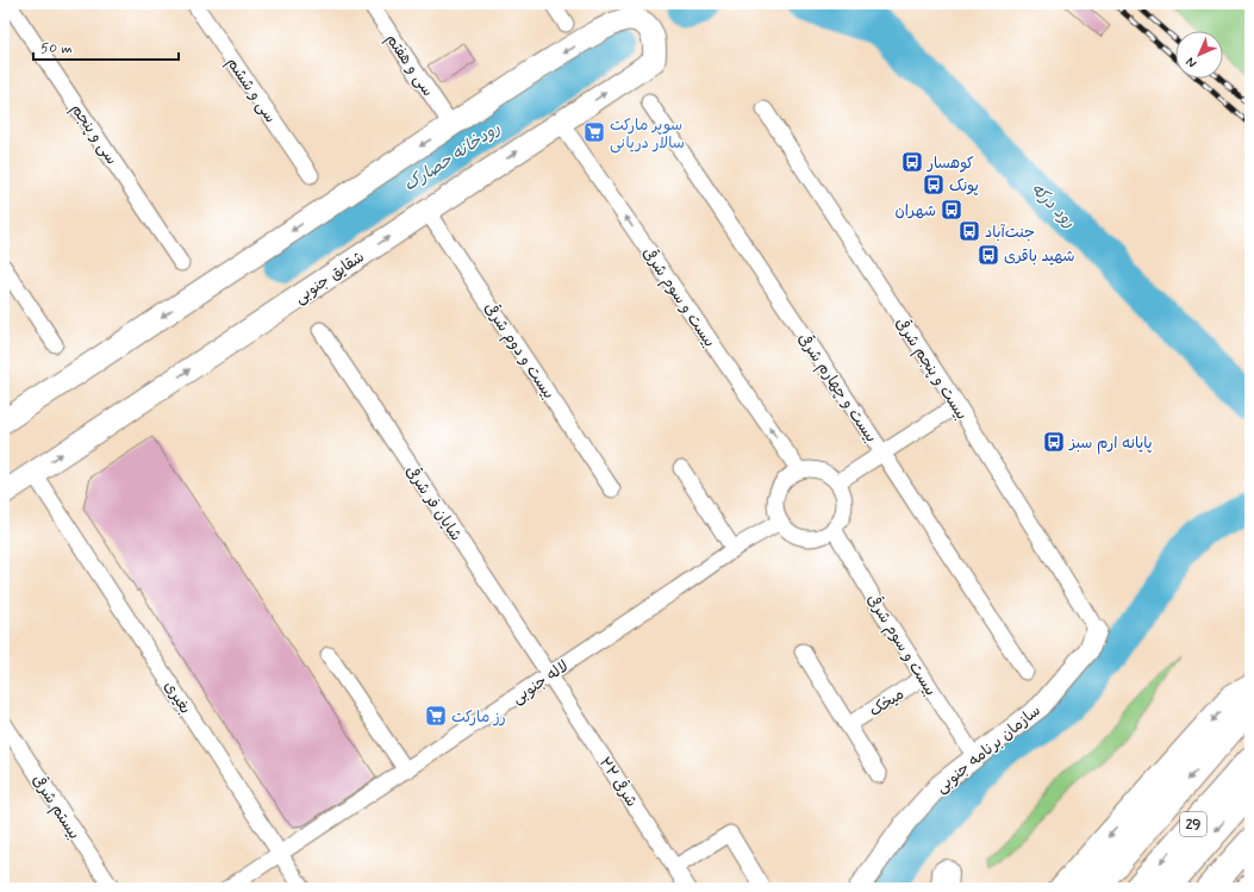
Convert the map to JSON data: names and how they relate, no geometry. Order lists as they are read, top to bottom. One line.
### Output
{"streets":{"highway":["29"],"main road":["شقایق جنوبی"],"street":["سی و هفتم","سی و ششم","سی و پنجم","بیست و سوم شرقی","بیست و دوم شرقی","بیست و پنجم شرقی","بیست و چهارم شرقی","شایان فر شرقی","لاله جنوبی","بغیری","میخک","سازمان برنامه جنوبی","۲۲ شرقی","بیستم شرقی"]},"crossings":[["شقایق جنوبی","بیست و سوم شرقی"],["شقایق جنوبی","بیست و دوم شرقی"],["شقایق جنوبی","بغیری"],["بیست و سوم شرقی","لاله جنوبی"],["بیست و سوم شرقی","میخک"],["بیست و سوم شرقی","سازمان برنامه جنوبی"],["بیست و پنجم شرقی","سازمان برنامه جنوبی"],["شایان فر شرقی","لاله جنوبی"],["شایان فر شرقی","۲۲ شرقی"],["لاله جنوبی","بغیری"],["لاله جنوبی","۲۲ شرقی"]],"one_way":["بیست و سوم شرقی"],"water":["رودخانه حصارک","رود درکه"],"places":{"supermarket":["سوپر مارکت سالار دریانی","رز مارکت"],"bus stop":["کوهسار","پونک","شهران","جنت‌آباد","شهید باقری","پایانه ارم سبز"]},"scale_bar":"50 m","north":"bottom left"}
